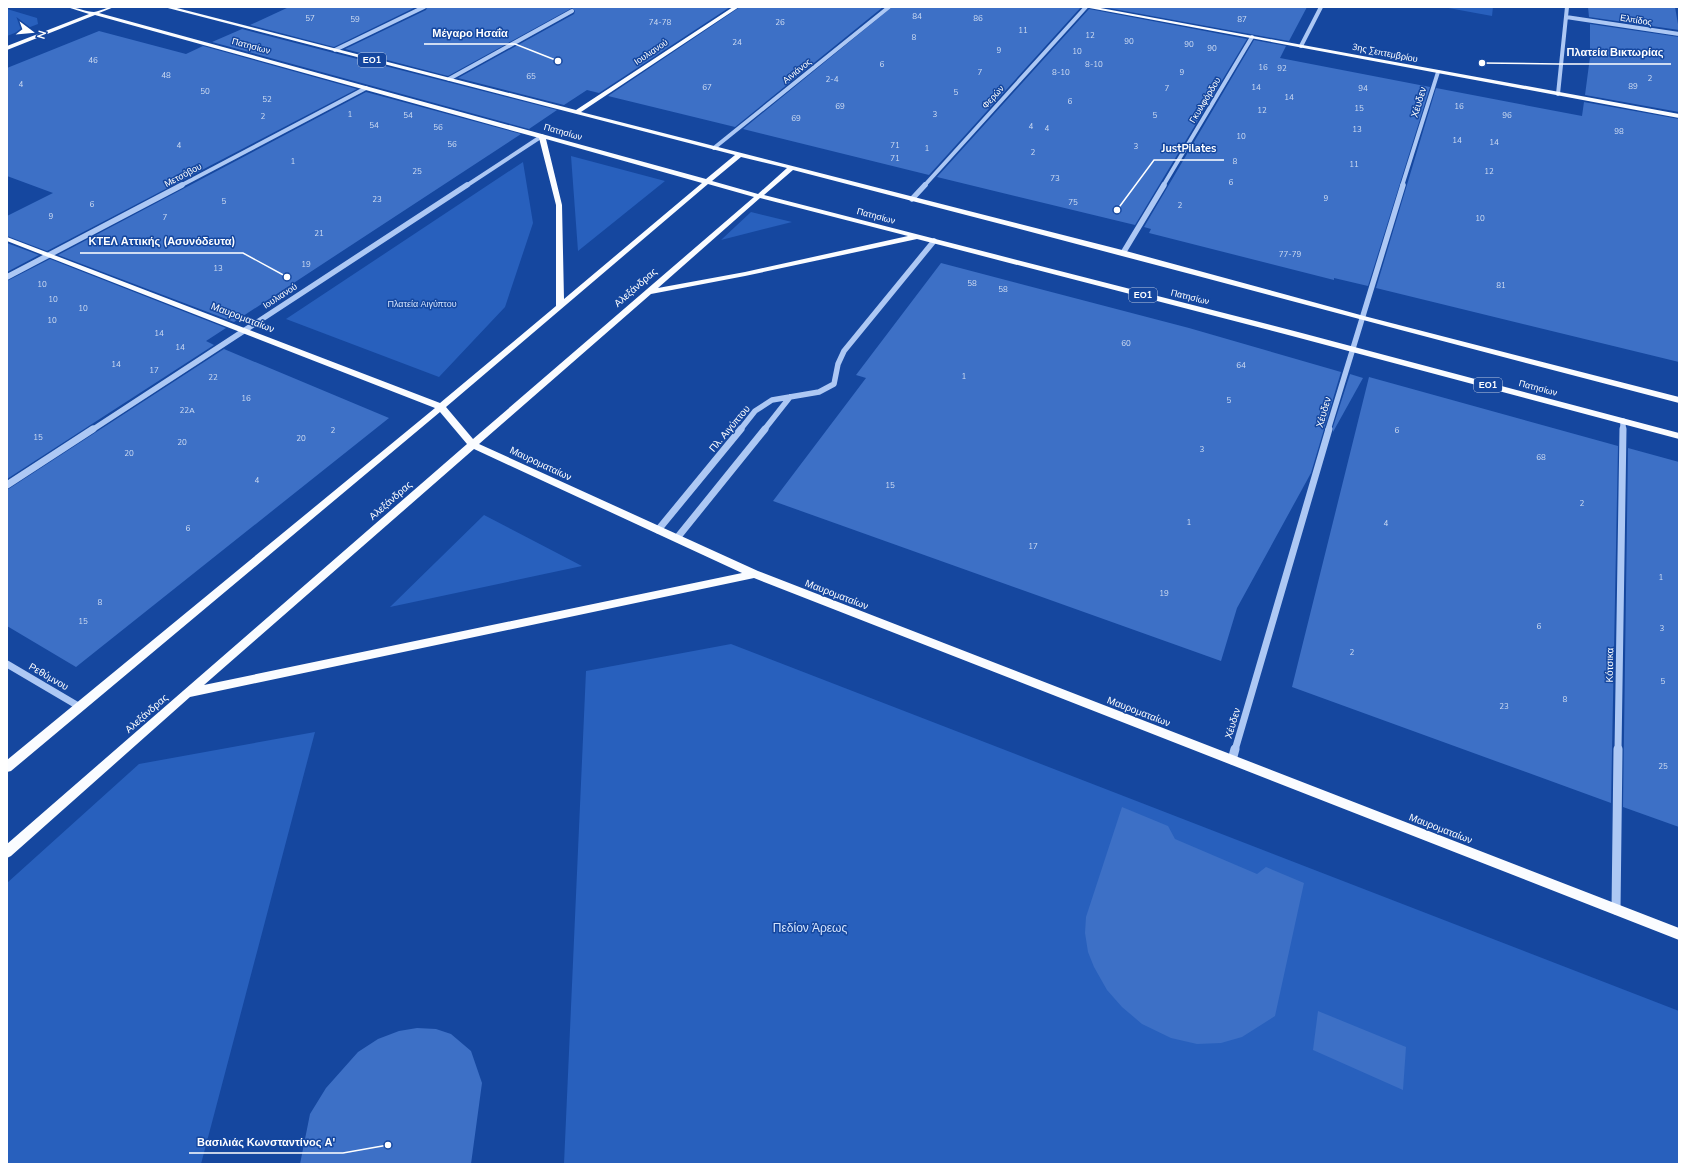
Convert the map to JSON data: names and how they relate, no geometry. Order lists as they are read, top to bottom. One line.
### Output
{"streets":{"main road":["Πατησίων","Ιουλιανού","3ης Σεπτεμβρίου","ΕΟ1","Αλεξάνδρας","Μαυροματαίων"],"street":["Ελπίδος","Αινιάνος","Φερών","Γκυιλφόρδου","Χέυδεν","Μετσόβου","Πλ. Αιγύπτου","Κότσικα","Ρεθύμνου"]},"crossings":[["Πατησίων","Ιουλιανού"],["Πατησίων","Αινιάνος"],["Πατησίων","Φερών"],["Πατησίων","Γκυιλφόρδου"],["Πατησίων","Χέυδεν"],["Πατησίων","Μετσόβου"],["Πατησίων","Αλεξάνδρας"],["Πατησίων","Πλ. Αιγύπτου"],["Πατησίων","Κότσικα"],["Ιουλιανού","Μαυροματαίων"],["3ης Σεπτεμβρίου","Φερών"],["3ης Σεπτεμβρίου","Γκυιλφόρδου"],["3ης Σεπτεμβρίου","Χέυδεν"],["Χέυδεν","Μαυροματαίων"],["Μετσόβου","Μαυροματαίων"],["Αλεξάνδρας","Μαυροματαίων"],["Μαυροματαίων","Πλ. Αιγύπτου"],["Μαυροματαίων","Κότσικα"]],"parks":["Πλατεία Αιγύπτου","Πεδίον Άρεως"],"places":["Μέγαρο Ησαΐα","Πλατεία Βικτωρίας","JustPilates","ΚΤΕΛ Αττικής (Ασυνόδευτα)","Βασιλιάς Κωνσταντίνος Α'"],"house_numbers":["84","57","86","59","87","74-78","26","11","12","8","90","24","90","90","9","10","46","6","8-10","16","92","7","8-10","9","48","65","2","2-4","4","89","67","14","7","94","50","5","14","52","6","69","16","15","12","1","3","54","5","96","2","69","54","4","56","4","13","98","10","14","14","56","4","71","3","1","2","71","1","8","11","25","12","73","6","9","23","5","75","6","2","9","7","10","21","77-79","19","13","58","10","81","58","10","10","10","14","60","14","14","64","17","1","22","16","5","22Α","2","6","15","20","20","3","20","68","4","15","2","1","4","6","17","1","19","8","15","6","3","2","5","8","23","25"],"north":"right"}
